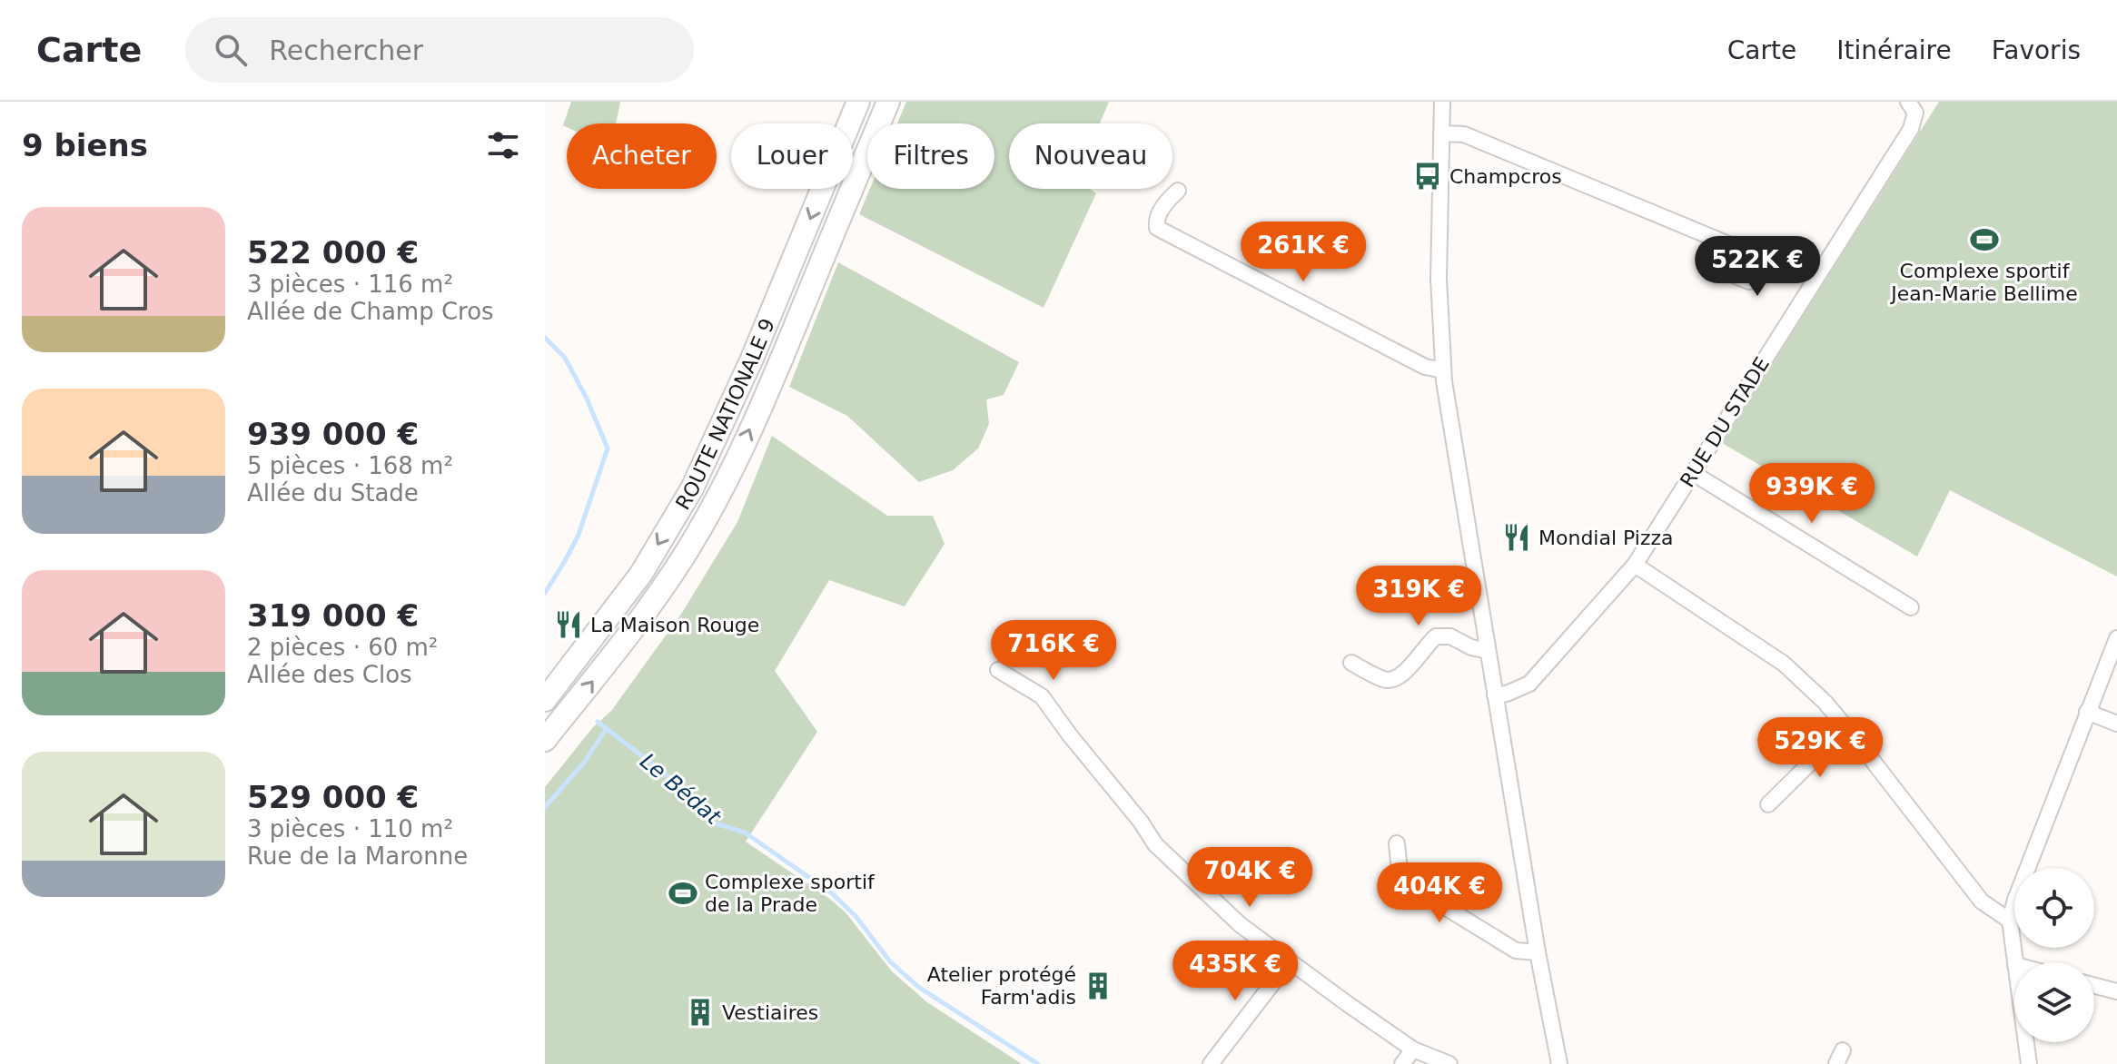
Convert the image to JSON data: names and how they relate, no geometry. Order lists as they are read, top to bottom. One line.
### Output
{"streets":{"highway":["ROUTE NATIONALE 9"],"street":["RUE DU STADE"]},"water":["Le Bédat"],"places":{"bus stop":["Champcros"],"sports":["Complexe sportif Jean-Marie Bellime","Complexe sportif de la Prade"],"restaurant":["Mondial Pizza","La Maison Rouge"],"building":["Atelier protégé Farm'adis","Vestiaires"]},"page":{"header":"Carte","search":"Rechercher","nav":["Carte","Itinéraire","Favoris"],"heading":"9 biens","chip":["Acheter","Louer","Filtres","Nouveau"],"list":[{"name":"522 000 €","note":"3 pièces · 116 m² · Allée de Champ Cros"},{"name":"939 000 €","note":"5 pièces · 168 m² · Allée du Stade"},{"name":"319 000 €","note":"2 pièces · 60 m² · Allée des Clos"},{"name":"529 000 €","note":"3 pièces · 110 m² · Rue de la Maronne"}],"price":["261K €","522K €","939K €","319K €","716K €","529K €","704K €","404K €","435K €"]}}
